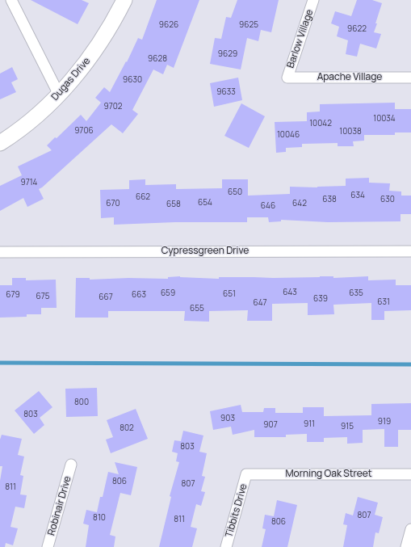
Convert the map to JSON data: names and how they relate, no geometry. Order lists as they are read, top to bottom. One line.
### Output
{"streets":{"street":["Barlow Village","Apache Village","Dugas Drive","Cypressgreen Drive","Morning Oak Street","Robinair Drive","Tibbits Drive"]},"crossings":[["Barlow Village","Apache Village"],["Morning Oak Street","Tibbits Drive"]],"house_numbers":["9626","9625","9622","9629","9628","9630","9633","9702","10034","10042","9706","10038","10046","9714","650","634","662","638","630","654","670","642","658","646","643","659","635","651","679","663","675","667","639","631","647","655","800","803","903","919","911","907","915","802","803","806","807","811","807","810","811","806"]}
